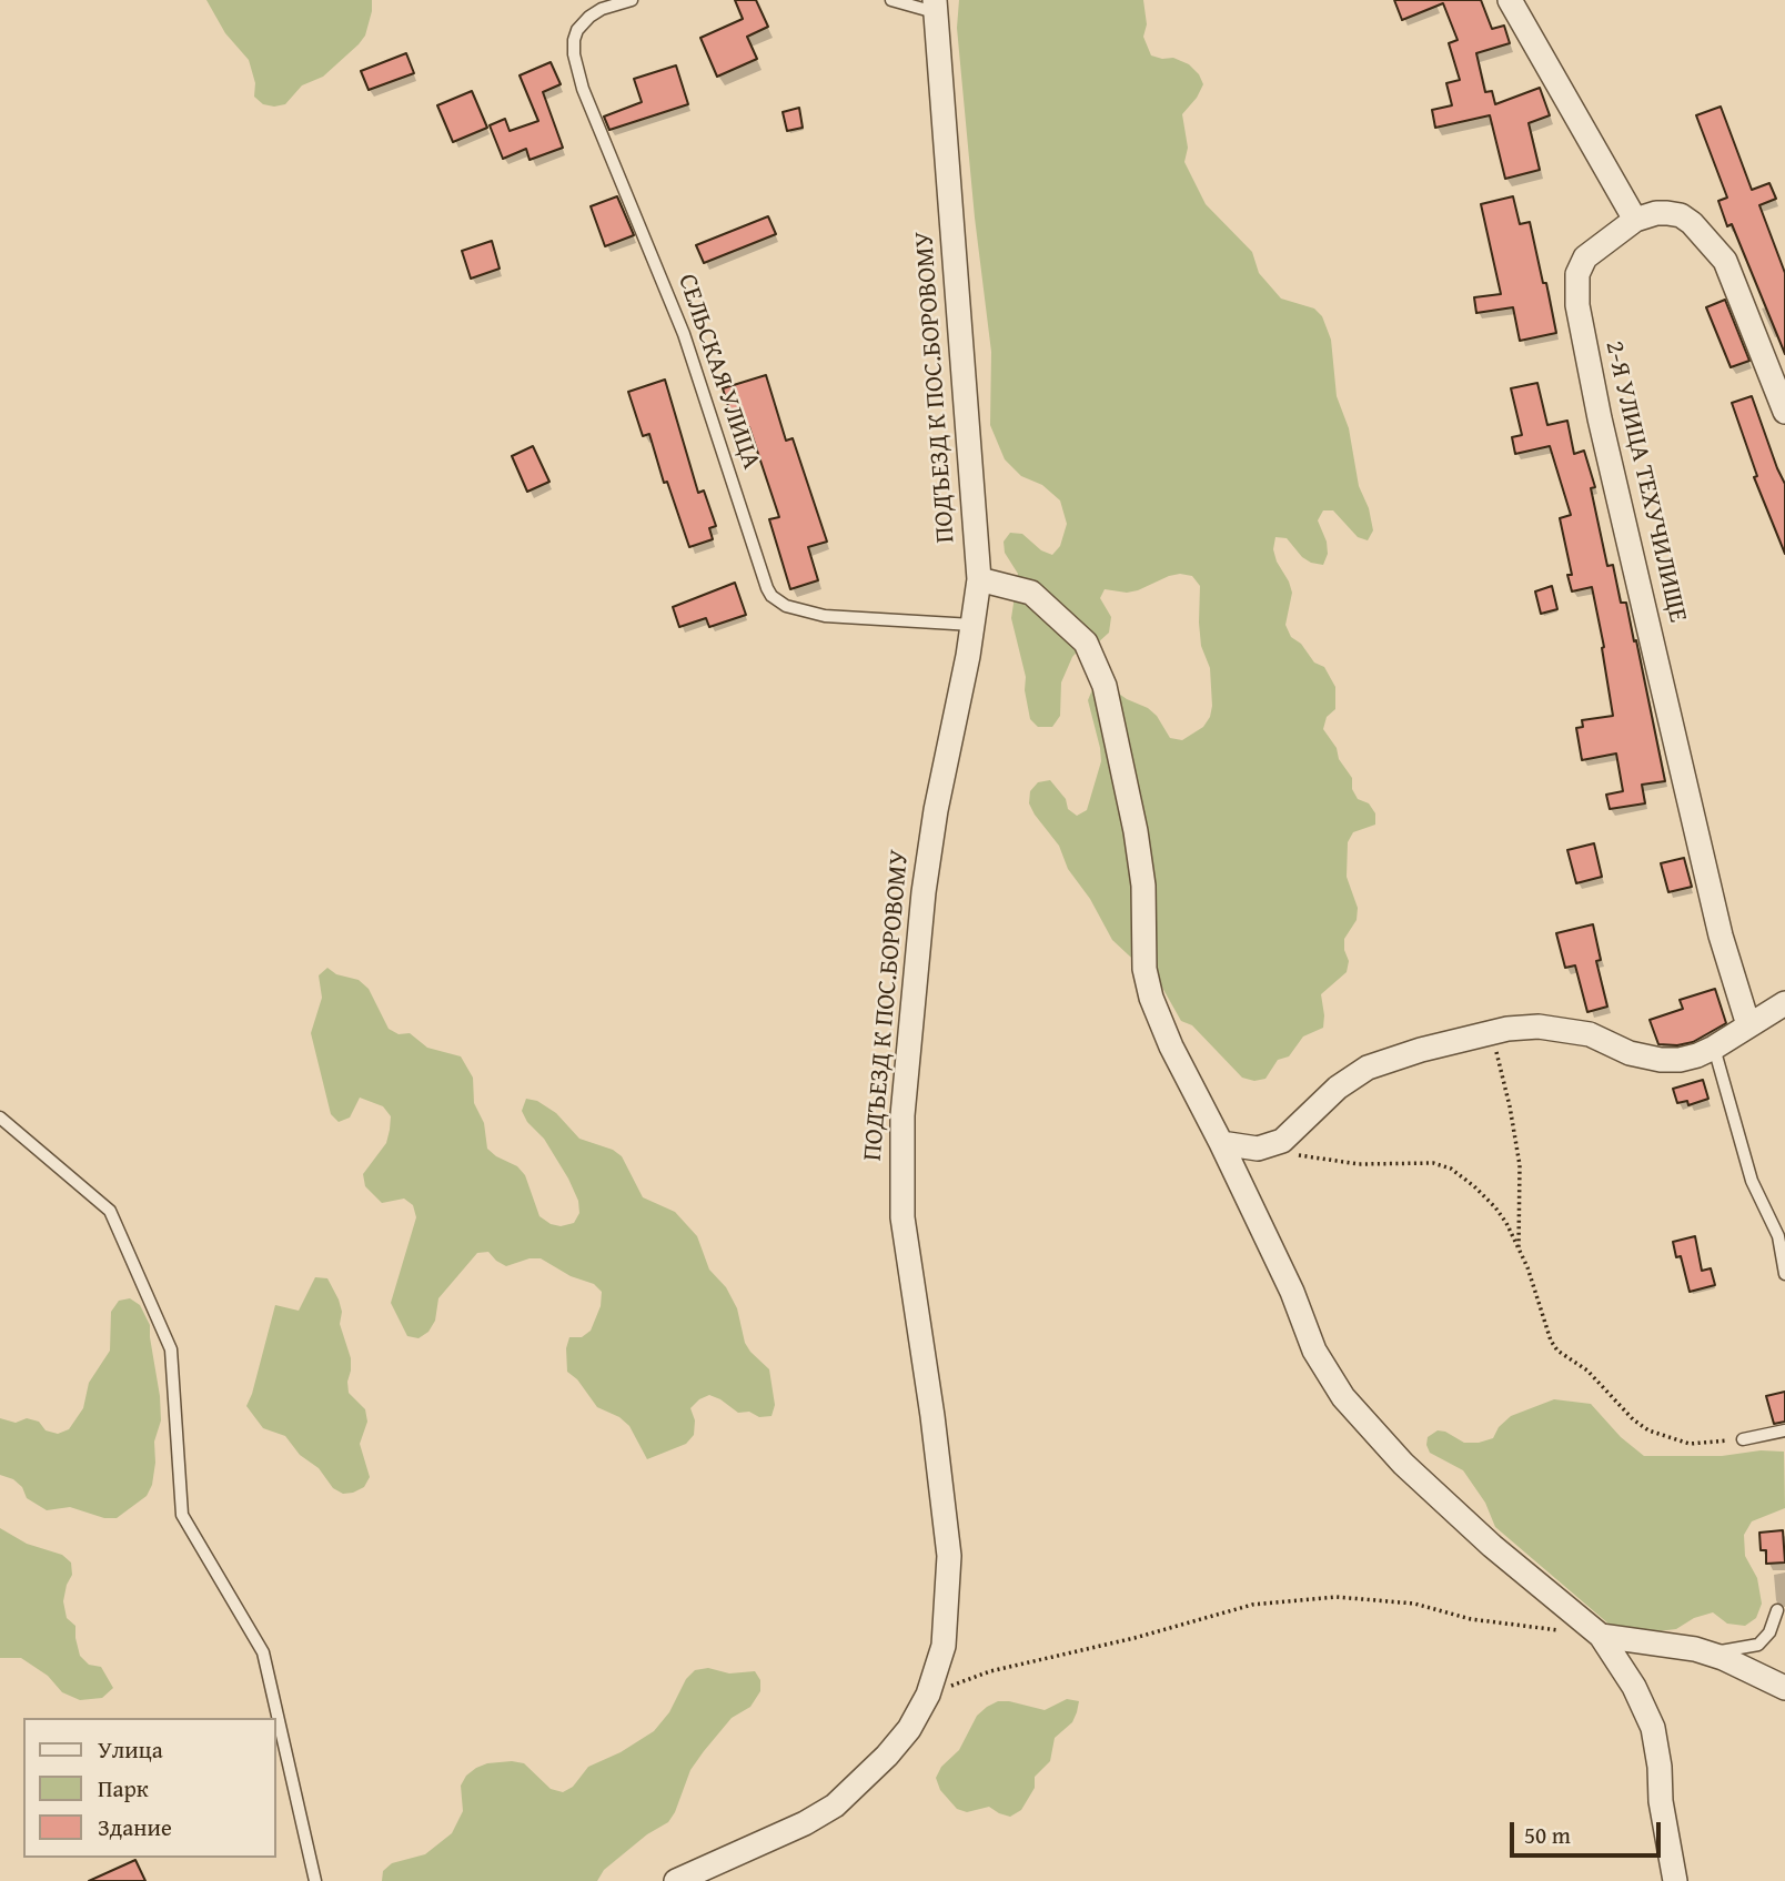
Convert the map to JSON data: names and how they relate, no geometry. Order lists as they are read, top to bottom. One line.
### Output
{"streets":{"street":["ПОДЪЕЗД К ПОС.БОРОВОМУ","2-Я УЛИЦА ТЕХУЧИЛИЩЕ"],"lane":["СЕЛЬСКАЯ УЛИЦА"]},"crossings":[["СЕЛЬСКАЯ УЛИЦА","ПОДЪЕЗД К ПОС.БОРОВОМУ"]],"legend":["Улица","Парк","Здание"],"scale_bar":"50 m"}
